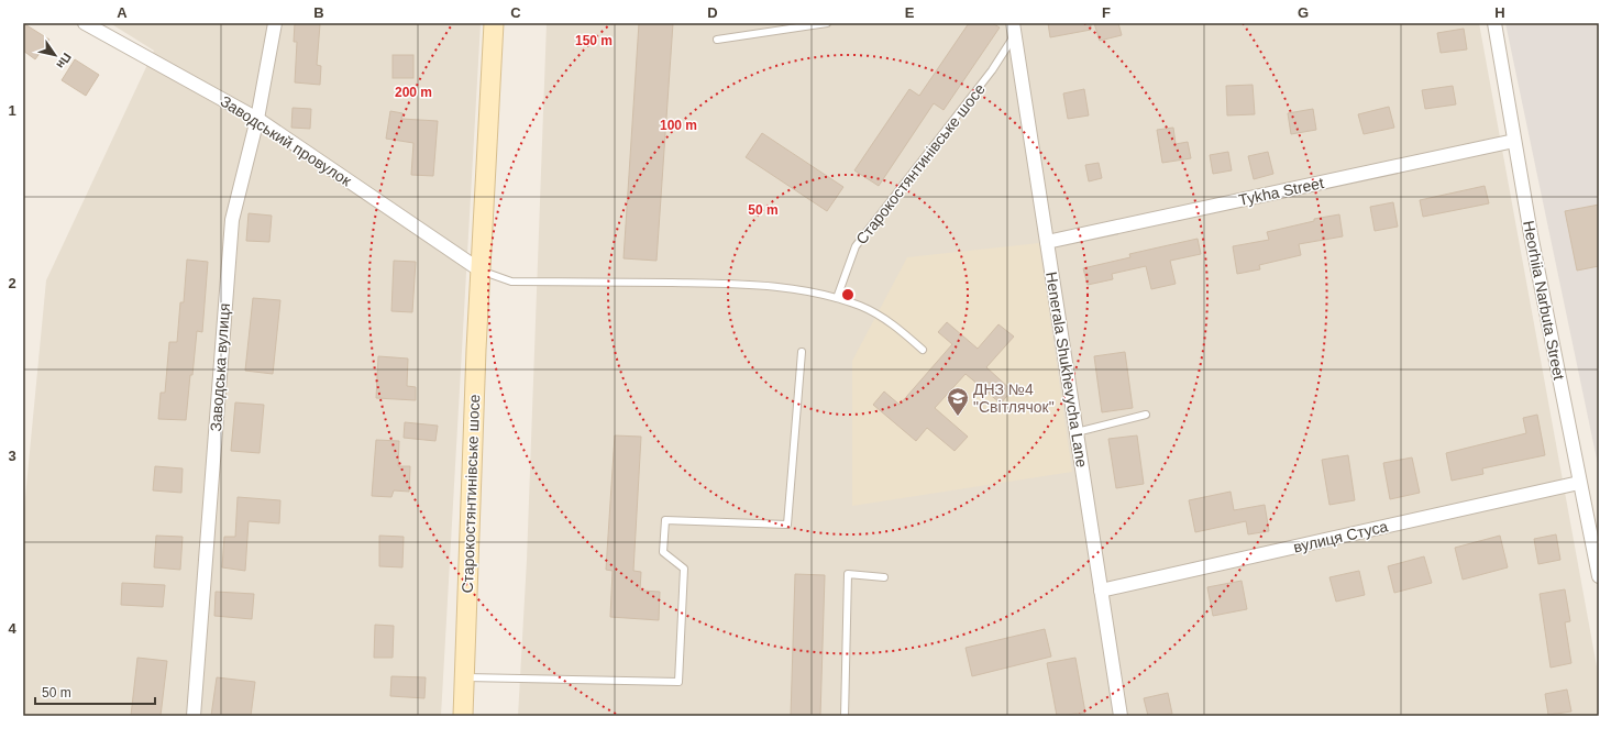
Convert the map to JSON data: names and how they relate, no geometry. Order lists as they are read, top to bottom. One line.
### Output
{"streets":{"main road":["Старокостянтинівське шосе"],"street":["Заводський провулок","Tykha Street","Heorhiia Narbuta Street","Заводська вулиця","Henerala Shukhevycha Lane","вулиця Стуса"]},"crossings":[["Заводський провулок","Старокостянтинівське шосе"],["Заводський провулок","Заводська вулиця"],["Старокостянтинівське шосе","Henerala Shukhevycha Lane"],["Tykha Street","Heorhiia Narbuta Street"],["Tykha Street","Henerala Shukhevycha Lane"],["Heorhiia Narbuta Street","вулиця Стуса"],["Henerala Shukhevycha Lane","вулиця Стуса"]],"places":{"school or university":["ДНЗ №4 \"Світлячок\""]},"scale_bar":"50 m","north":"bottom right","grid":{"columns":["A","B","C","D","E","F","G","H"],"rows":["1","2","3","4"]},"rings":["150 m","200 m","100 m","50 m"]}
